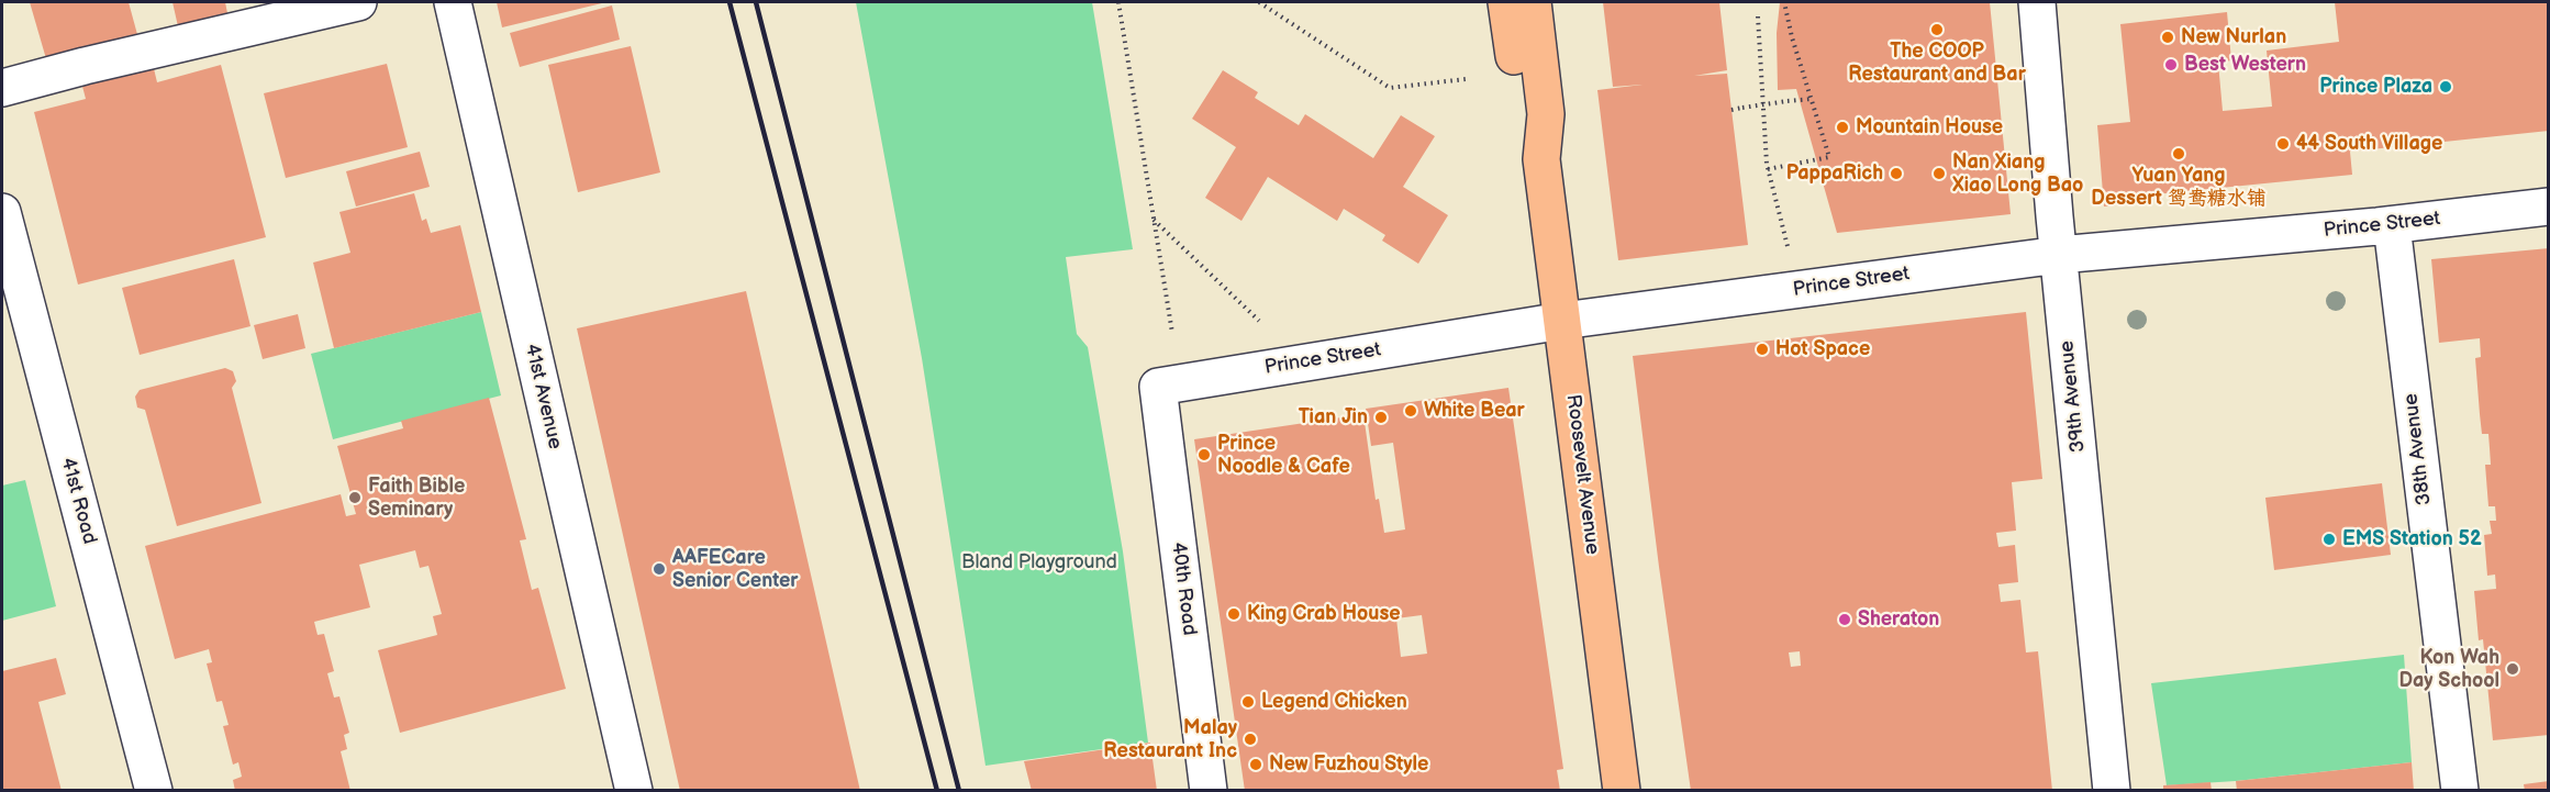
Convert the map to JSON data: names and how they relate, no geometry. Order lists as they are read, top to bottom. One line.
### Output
{"streets":{"main road":["Roosevelt Avenue"],"street":["Prince Street","41st Avenue","39th Avenue","38th Avenue","41st Road","40th Road"]},"crossings":[["Prince Street","39th Avenue"],["Prince Street","38th Avenue"],["Prince Street","Roosevelt Avenue"],["Prince Street","40th Road"]],"parks":["Bland Playground"],"places":["The COOP Restaurant and Bar","New Nurlan","Best Western","Prince Plaza","Mountain House","44 South Village","Yuan Yang Dessert 鸳鸯糖水铺","PappaRich","Nan Xiang Xiao Long Bao","Hot Space","White Bear","Tian Jin","Prince Noodle & Cafe","Faith Bible Seminary","EMS Station 52","AAFECare Senior Center","King Crab House","Sheraton","Kon Wah Day School","Legend Chicken","Malay Restaurant Inc","New Fuzhou Style"]}
